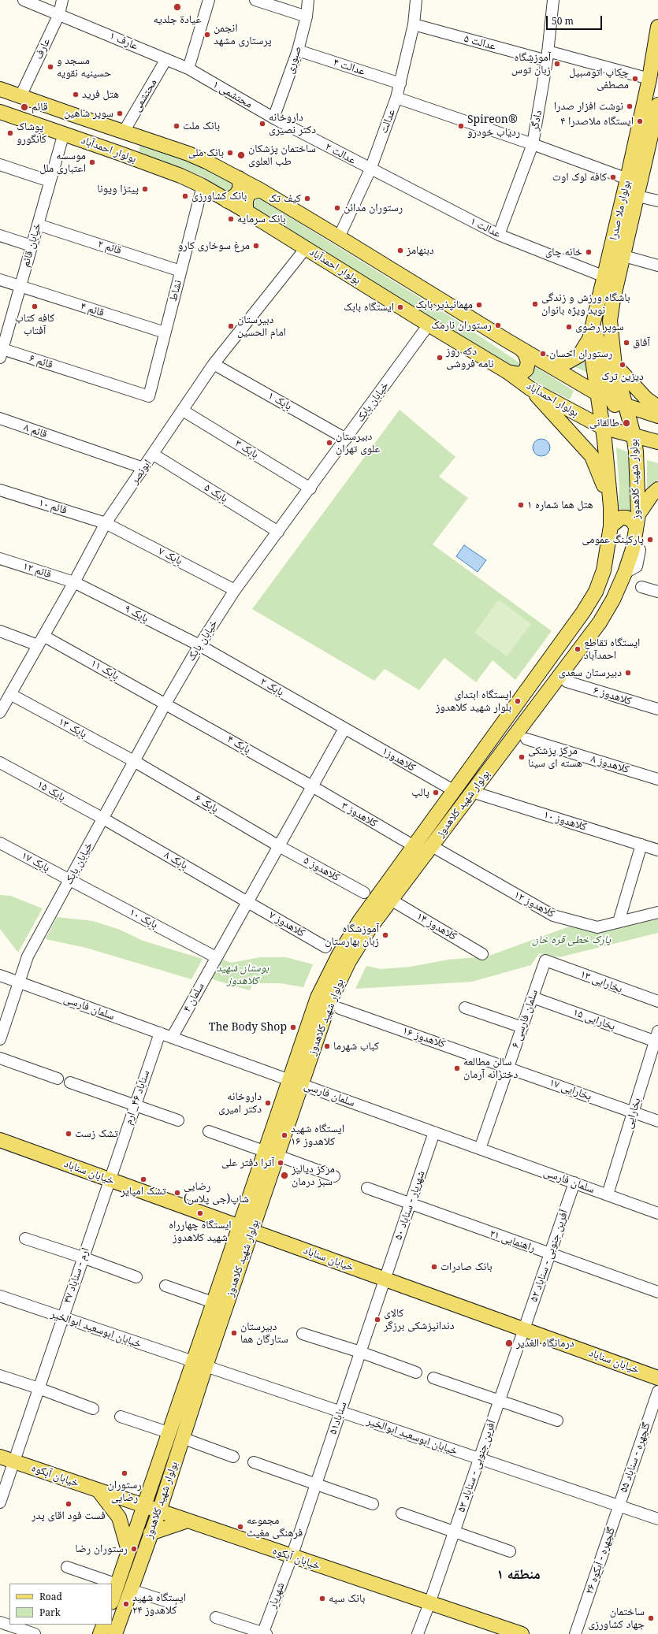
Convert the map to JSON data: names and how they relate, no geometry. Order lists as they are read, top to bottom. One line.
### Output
{"streets":{"main road":["بولوار احمدآباد","بولوار ملا صدرا","بولوار شهید کلاهدوز","خیابان سناباد","خیابان آبکوه"],"street":["عارف ۱","عدالت ۵","عارف","صبوری","عدالت ۴","محتشمی ۱","محتشمی","دادگر","عدالت","عدالت ۲","عدالت ۱","خیابان قائم","قائم ۲","نشاط","قائم ۴","قائم ۶","بابک ۱","خیابان بابک","قائم ۸","بابک ۳","ابونصر","بابک ۵","قائم ۱۰","بابک ۷","قائم ۱۲","بابک ۹","بابک ۱۱","بابک ۲","کلاهدوز ۶","بابک ۱۳","بابک ۴","کلاهدوز۱","کلاهدوز ۸","بابک ۱۵","بابک ۶","کلاهدوز ۳","کلاهدوز ۱۰","بابک ۸","بابک ۱۷","کلاهدوز ۵","کلاهدوز ۱۲","بابک ۱۰","کلاهدوز ۷","کلاهدوز ۱۴","بخارایی ۱۳","سلمان ۴","سلمان فارسی","سلمان فارسی ۶","بخارایی ۱۵","کلاهدوز ۱۶","بخارایی ۱۷","سناباد ۴۶_ ارم","بخارایی","شهریار - سناباد ۵۰","راهنمایی ۲۱","آفرین جنوبی - سناباد ۵۲","ارم - سناباد ۴۷","خیابان ابوسعید ابوالخیر","سناباد۵۱","گلچهره - سناباد ۵۵","آفرین جنوبی - سناباد ۵۳","گلچهره - آبکوه ۲۶","شهریار"]},"crossings":[["عارف ۱","عارف"],["عارف ۱","محتشمی ۱"],["عارف ۱","محتشمی"],["عدالت ۵","دادگر"],["عدالت ۵","عدالت"],["عدالت ۵","بولوار ملا صدرا"],["عارف","بولوار احمدآباد"],["صبوری","عدالت ۴"],["صبوری","محتشمی ۱"],["صبوری","عدالت ۲"],["عدالت ۴","عدالت"],["محتشمی ۱","عدالت ۲"],["محتشمی","بولوار احمدآباد"],["دادگر","عدالت ۱"],["عدالت","بولوار احمدآباد"],["عدالت","عدالت ۲"],["عدالت","عدالت ۱"],["بولوار احمدآباد","بولوار ملا صدرا"],["بولوار احمدآباد","خیابان قائم"],["بولوار احمدآباد","نشاط"],["بولوار احمدآباد","خیابان بابک"],["بولوار احمدآباد","ابونصر"],["بولوار احمدآباد","بولوار شهید کلاهدوز"],["عدالت ۲","عدالت ۱"],["بولوار ملا صدرا","عدالت ۱"],["بولوار ملا صدرا","بولوار شهید کلاهدوز"],["خیابان قائم","قائم ۲"],["خیابان قائم","قائم ۴"],["خیابان قائم","قائم ۶"],["قائم ۲","نشاط"],["نشاط","قائم ۴"],["نشاط","قائم ۶"],["بابک ۱","خیابان بابک"],["بابک ۱","ابونصر"],["خیابان بابک","بابک ۳"],["خیابان بابک","بابک ۵"],["خیابان بابک","بابک ۷"],["خیابان بابک","بابک ۹"],["خیابان بابک","بابک ۱۱"],["خیابان بابک","بابک ۲"],["خیابان بابک","بابک ۱۳"],["خیابان بابک","بابک ۴"],["خیابان بابک","بابک ۱۵"],["خیابان بابک","بابک ۶"],["خیابان بابک","بابک ۸"],["خیابان بابک","بابک ۱۷"],["خیابان بابک","بابک ۱۰"],["خیابان بابک","سلمان فارسی"],["قائم ۸","ابونصر"],["بابک ۳","ابونصر"],["ابونصر","بابک ۵"],["ابونصر","قائم ۱۰"],["ابونصر","بابک ۷"],["ابونصر","قائم ۱۲"],["ابونصر","بابک ۹"],["ابونصر","بابک ۱۱"],["ابونصر","بابک ۱۳"],["بولوار شهید کلاهدوز","کلاهدوز۱"],["بولوار شهید کلاهدوز","کلاهدوز ۱۰"],["بولوار شهید کلاهدوز","کلاهدوز ۱۴"],["بولوار شهید کلاهدوز","سلمان فارسی"],["بولوار شهید کلاهدوز","خیابان سناباد"],["بولوار شهید کلاهدوز","خیابان ابوسعید ابوالخیر"],["بولوار شهید کلاهدوز","خیابان آبکوه"],["قائم ۱۰","بابک ۷"],["قائم ۱۲","بابک ۹"],["بابک ۹","بابک ۲"],["بابک ۱۱","بابک ۴"],["بابک ۲","کلاهدوز۱"],["بابک ۲","سلمان ۴"],["بابک ۱۳","بابک ۶"],["بابک ۴","کلاهدوز ۳"],["بابک ۴","سلمان ۴"],["کلاهدوز۱","سلمان ۴"],["بابک ۱۵","بابک ۸"],["بابک ۶","کلاهدوز ۵"],["بابک ۶","سلمان ۴"],["کلاهدوز ۳","سلمان ۴"],["بابک ۸","کلاهدوز ۷"],["بابک ۸","سلمان ۴"],["بابک ۱۷","بابک ۱۰"],["کلاهدوز ۵","سلمان ۴"],["بابک ۱۰","سلمان ۴"],["کلاهدوز ۷","سلمان ۴"],["بخارایی ۱۳","سلمان فارسی ۶"],["سلمان ۴","سلمان فارسی"],["سلمان فارسی","سلمان فارسی ۶"],["سلمان فارسی","سناباد ۴۶_ ارم"],["سلمان فارسی","بخارایی"],["سلمان فارسی","شهریار - سناباد ۵۰"],["سلمان فارسی","آفرین جنوبی - سناباد ۵۲"],["سلمان فارسی ۶","بخارایی ۱۵"],["سلمان فارسی ۶","کلاهدوز ۱۶"],["سلمان فارسی ۶","بخارایی ۱۷"],["بخارایی ۱۵","بخارایی"],["کلاهدوز ۱۶","بخارایی ۱۷"],["بخارایی ۱۷","بخارایی"],["سناباد ۴۶_ ارم","خیابان سناباد"],["سناباد ۴۶_ ارم","ارم - سناباد ۴۷"],["خیابان سناباد","شهریار - سناباد ۵۰"],["خیابان سناباد","آفرین جنوبی - سناباد ۵۲"],["خیابان سناباد","ارم - سناباد ۴۷"],["خیابان سناباد","سناباد۵۱"],["خیابان سناباد","آفرین جنوبی - سناباد ۵۳"],["شهریار - سناباد ۵۰","راهنمایی ۲۱"],["شهریار - سناباد ۵۰","سناباد۵۱"],["راهنمایی ۲۱","آفرین جنوبی - سناباد ۵۲"],["آفرین جنوبی - سناباد ۵۲","آفرین جنوبی - سناباد ۵۳"],["ارم - سناباد ۴۷","خیابان ابوسعید ابوالخیر"],["ارم - سناباد ۴۷","خیابان آبکوه"],["خیابان ابوسعید ابوالخیر","سناباد۵۱"],["خیابان ابوسعید ابوالخیر","گلچهره - سناباد ۵۵"],["خیابان ابوسعید ابوالخیر","آفرین جنوبی - سناباد ۵۳"],["خیابان ابوسعید ابوالخیر","گلچهره - آبکوه ۲۶"],["سناباد۵۱","خیابان آبکوه"],["سناباد۵۱","شهریار"],["گلچهره - سناباد ۵۵","گلچهره - آبکوه ۲۶"],["آفرین جنوبی - سناباد ۵۳","خیابان آبکوه"],["خیابان آبکوه","شهریار"]],"districts":["منطقه ۱"],"parks":["پارک خطی قره خان","بوستان شهید کلاهدوز"],"places":["عيادة جلديه","انجمن پرستاری مشهد","آموزشگاه زبان توس","مسجد و حسینیه نقویه","چکاپ اتومىبیل مصطفی","هتل فرید","نوشت افزار صدرا","قائم","سوپر شاهین","ایستگاه ملاصدرا ۴","داروخانه دکتر نصیری","بانک ملت","Spireon® ردیاب خودرو","پوشاک کانگورو","بانک ملی","ساختمان پزشكان طب العلوى","موسسه اعتباری ملل","کافه لوک اوت","پیتزا ویونا","بانک کشاورزی","کیف تک","رستوران مدائن","بانک سرمایه","مرغ سوخاری کارو","دبنهامز","خانه چای","باشگاه ورزش و زندگی نوید ویژه بانوان","مهمانپذیر بابک","کافه کتاب آفتاب","ایستگاه بابک","رستوران نارمک","دبیرستان امام الحسین","سوپر رضوی","آفاق","رستوران احسان","دکه روز نامه فروشی","دیزین ترک","طالقانی","دبیرستان علوی تهران","هتل هما شماره ۱","پارکینگ عمومی","ایستگاه تقاطع احمدآباد","دبیرستان سعدی","ایستگاه ابتدای بلوار شهید کلاهدوز","مرکز پزشکی هسته ای سینا","پالپ","آموزشگاه زبان بهارستان","The Body Shop","کباب شهرما","سالن مطالعه دخترانه آرمان","داروخانه دکتر امیرى","تشک زست","ایستگاه شهید کلاهدوز ۱۶","آترا دفتر علی","مرکز دیالیز سبز درمان","تشک امپایر","رضایی شاپ(جی پلاس)","ایستگاه چهارراه شهید کلاهدوز","بانک صادرات","کالای دندانپزشکی برزگر","دبیرستان ستارگان هما","درمانگاه الغدیر","رستوران رضایی","فست فود اقای پدر","مجموعه فرهنگی مغیث","رستوران رضا","بانک سپه","ایستگاه شهید کلاهدوز ۲۴","ساختمان جهاد کشاورزی"],"legend":["Road","Park"],"scale_bar":"50 m"}
